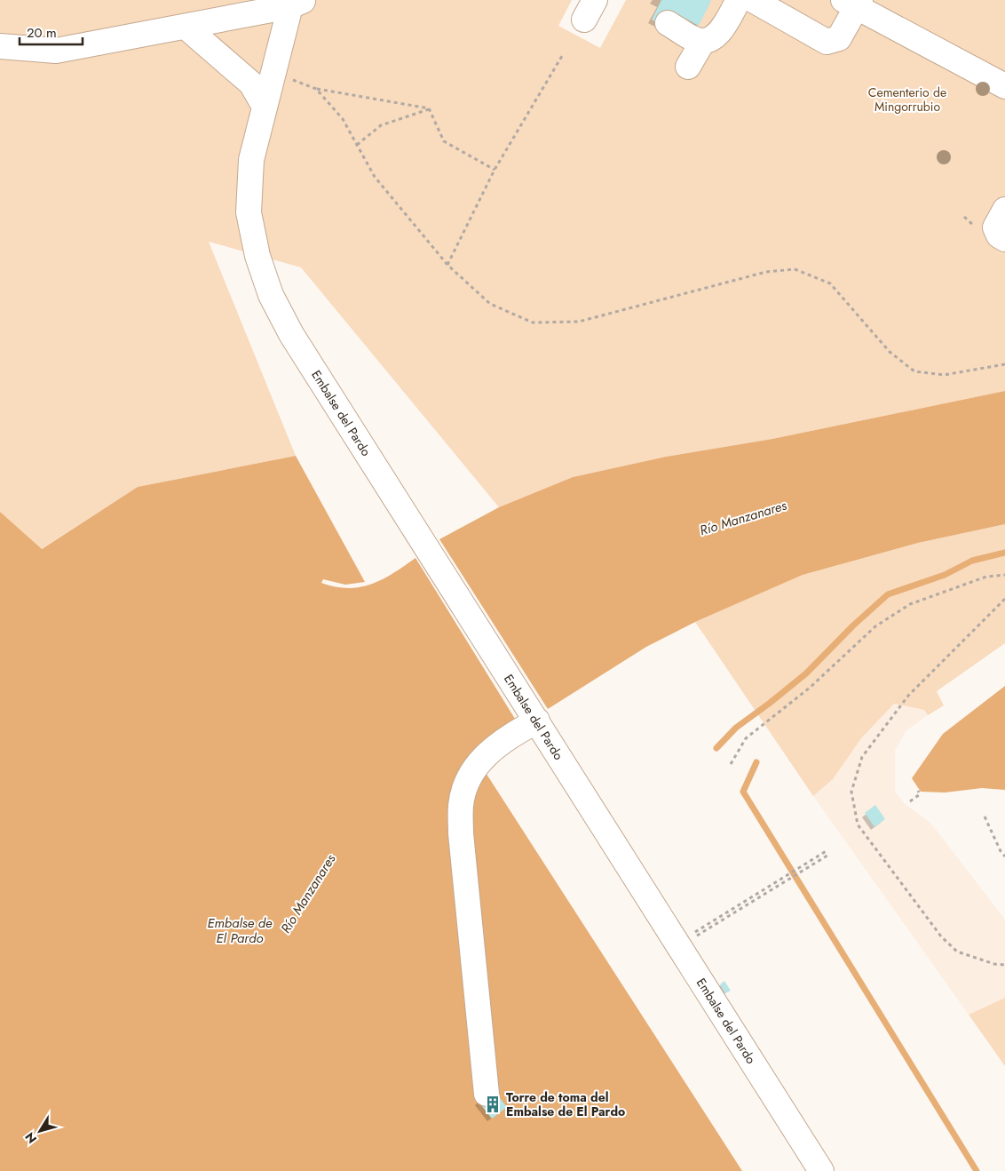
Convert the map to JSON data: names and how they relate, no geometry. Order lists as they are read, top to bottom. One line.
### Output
{"streets":{"street":["Embalse del Pardo"]},"water":["Río Manzanares","Embalse de El Pardo"],"parks":["Cementerio de Mingorrubio"],"places":{"building":["Torre de toma del Embalse de El Pardo"]},"scale_bar":"20 m","north":"bottom left"}
